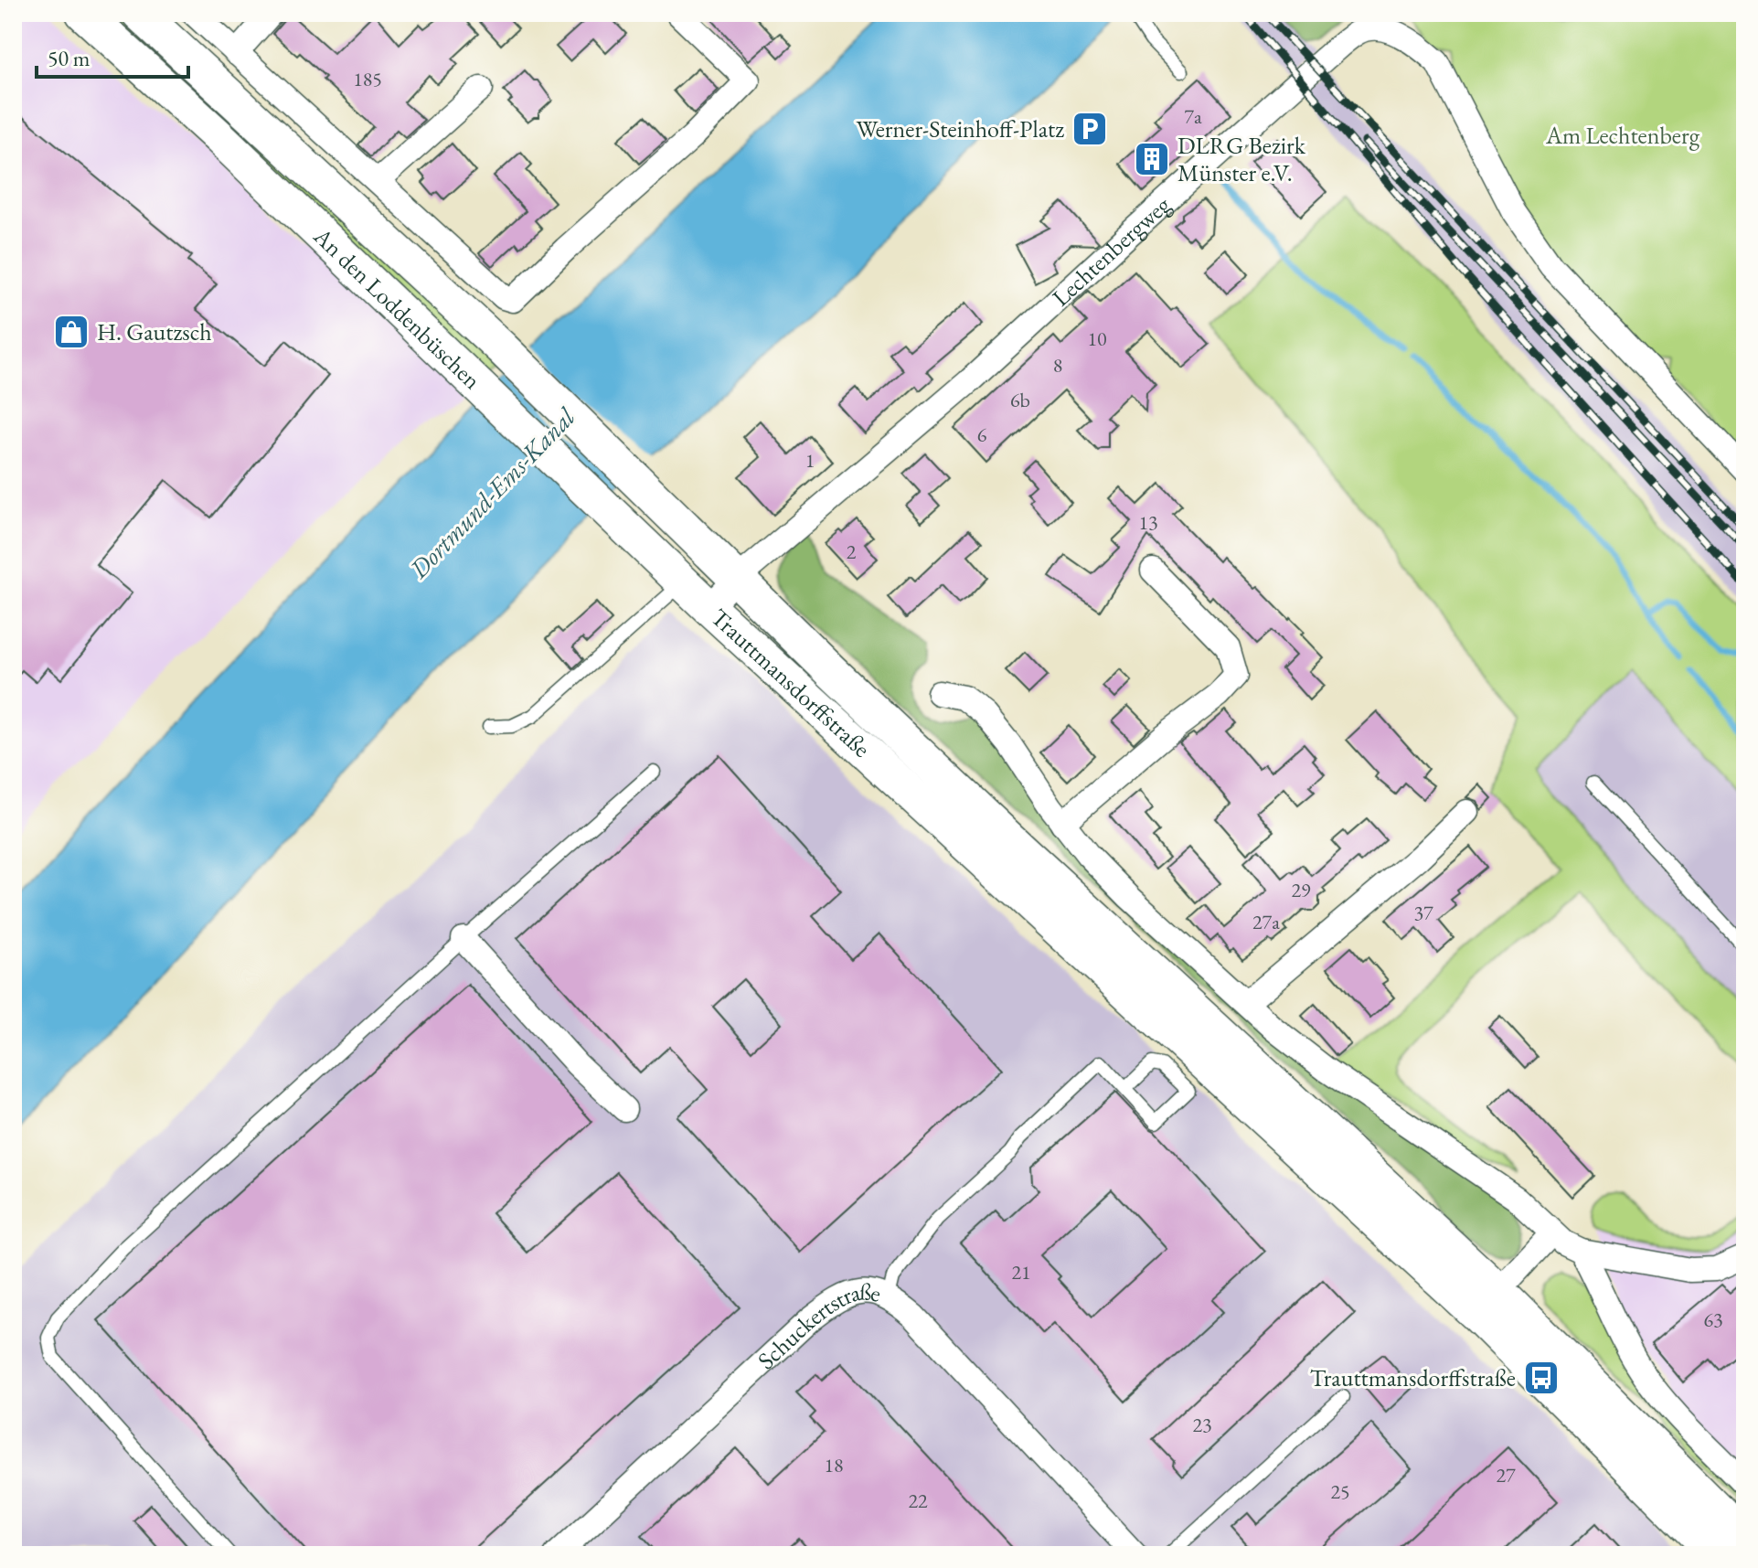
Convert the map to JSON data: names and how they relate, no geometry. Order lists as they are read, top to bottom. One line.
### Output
{"streets":{"main road":["An den Loddenbüschen","Trauttmansdorffstraße"],"street":["Lechtenbergweg","Schuckertstraße"]},"crossings":[["Lechtenbergweg","An den Loddenbüschen"],["Lechtenbergweg","Trauttmansdorffstraße"],["An den Loddenbüschen","Trauttmansdorffstraße"]],"water":["Dortmund-Ems-Kanal"],"parks":["Am Lechtenberg"],"places":{"parking":["Werner-Steinhoff-Platz"],"building":["DLRG Bezirk Münster e.V."],"shop":["H. Gautzsch"],"bus stop":["Trauttmansdorffstraße"]},"house_numbers":["185","7a","10","8","6b","6","1","13","2","29","37","27a","21","63","23","18","27","25","22"],"scale_bar":"50 m"}
